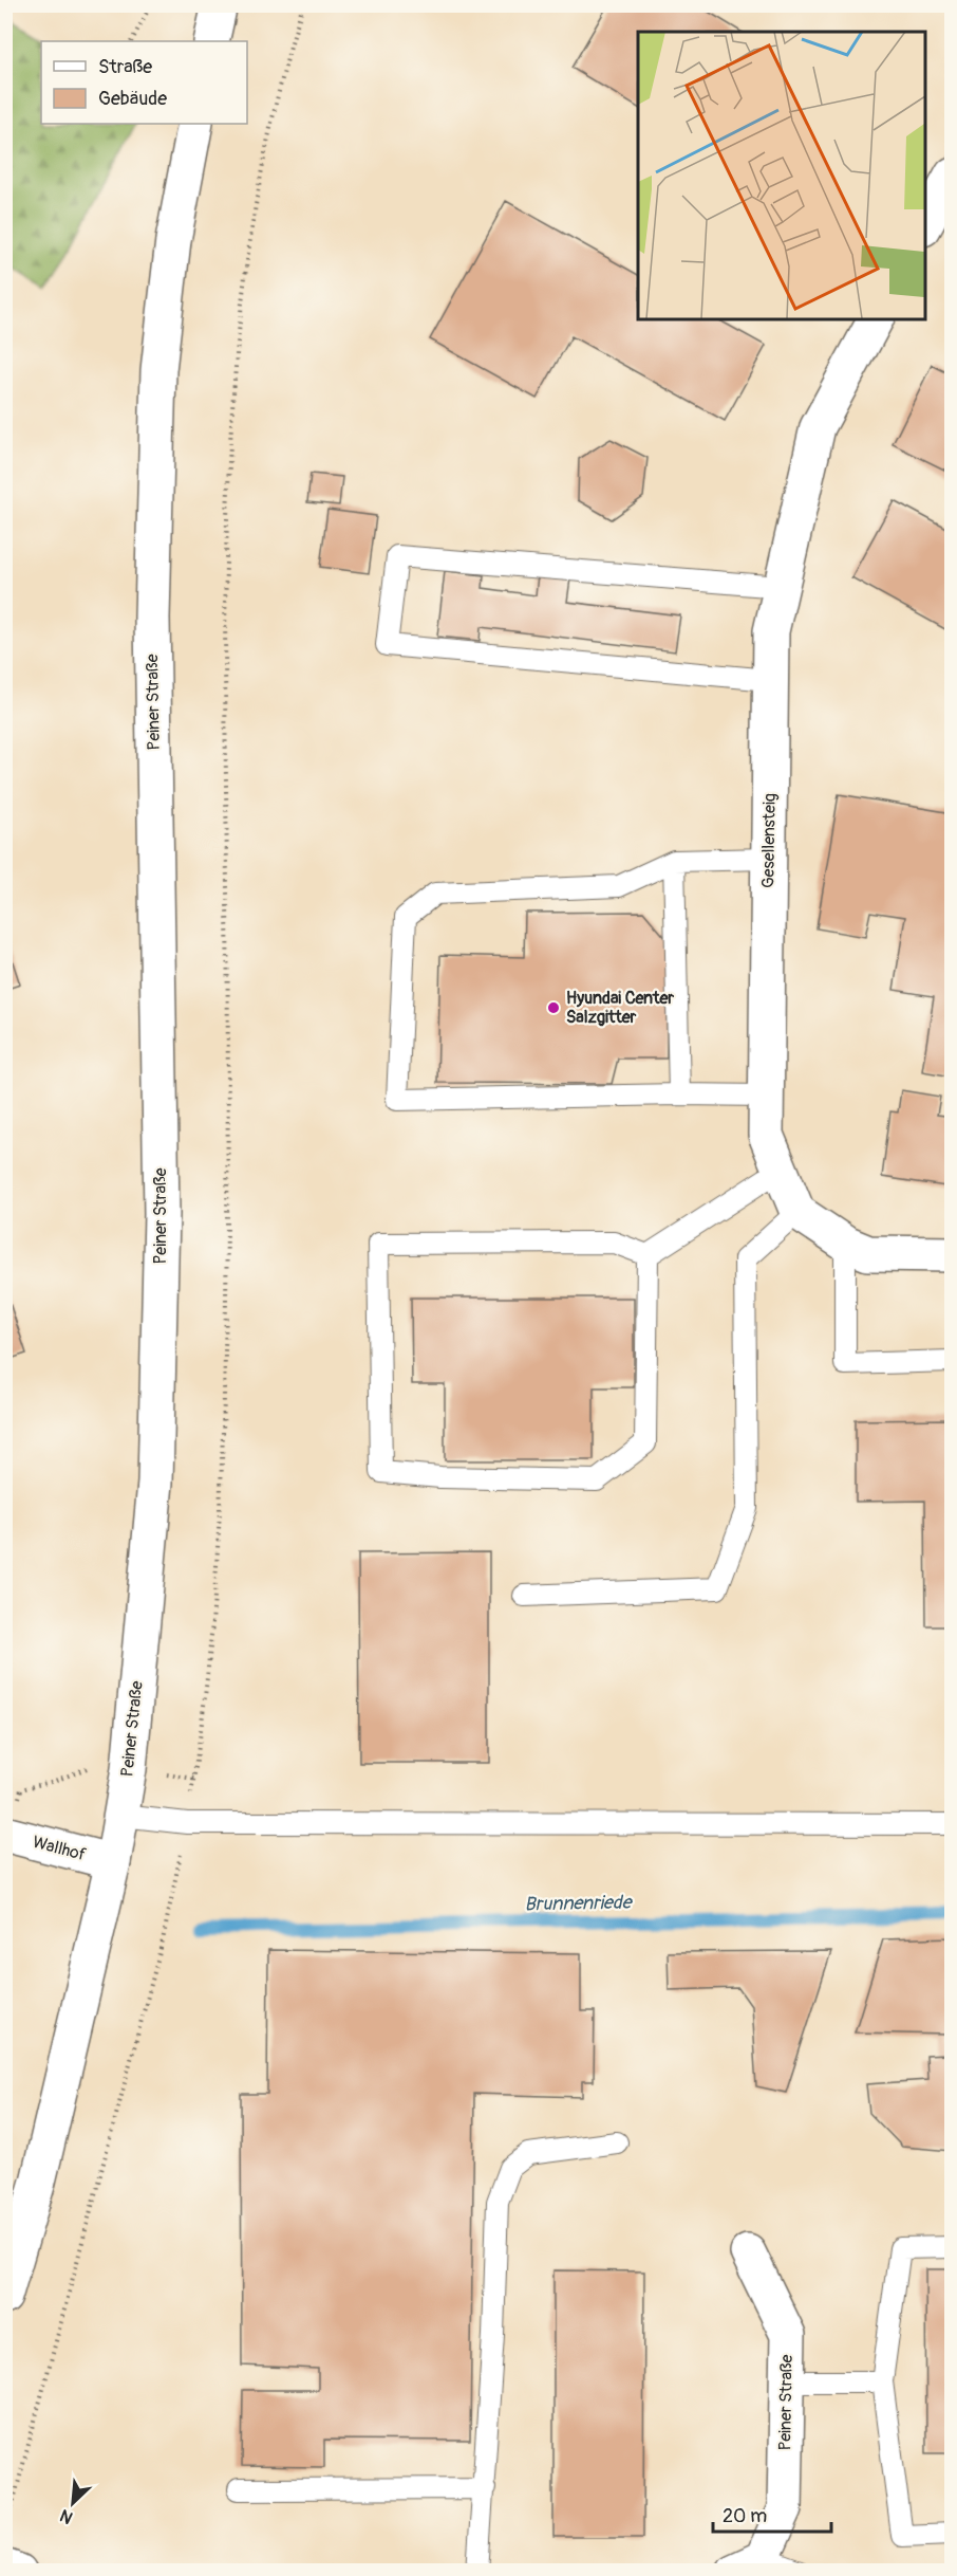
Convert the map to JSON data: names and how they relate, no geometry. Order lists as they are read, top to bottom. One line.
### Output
{"streets":{"main road":["Peiner Straße","Gesellensteig","Wallhof"]},"crossings":[["Peiner Straße","Wallhof"]],"water":["Brunnenriede"],"places":["Hyundai Center Salzgitter"],"legend":["Straße","Gebäude"],"scale_bar":"20 m","north":"bottom left"}
